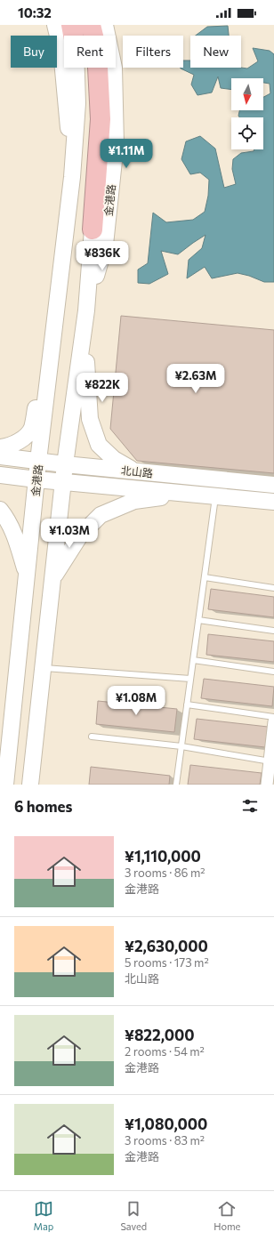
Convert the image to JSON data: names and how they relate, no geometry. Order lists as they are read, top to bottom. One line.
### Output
{"streets":{"main road":["金港路","北山路"]},"crossings":[["金港路","北山路"]],"north":"bottom","page":{"status":"10:32","chip":["Buy","Rent","Filters","New"],"price":["¥1.11M","¥836K","¥2.63M","¥822K","¥1.03M","¥1.08M"],"heading":"6 homes","list":[{"name":"¥1,110,000","note":"3 rooms · 86 m² · 金港路"},{"name":"¥2,630,000","note":"5 rooms · 173 m² · 北山路"},{"name":"¥822,000","note":"2 rooms · 54 m² · 金港路"},{"name":"¥1,080,000","note":"3 rooms · 83 m² · 金港路"}],"tabs":["Map","Saved","Home"]}}
